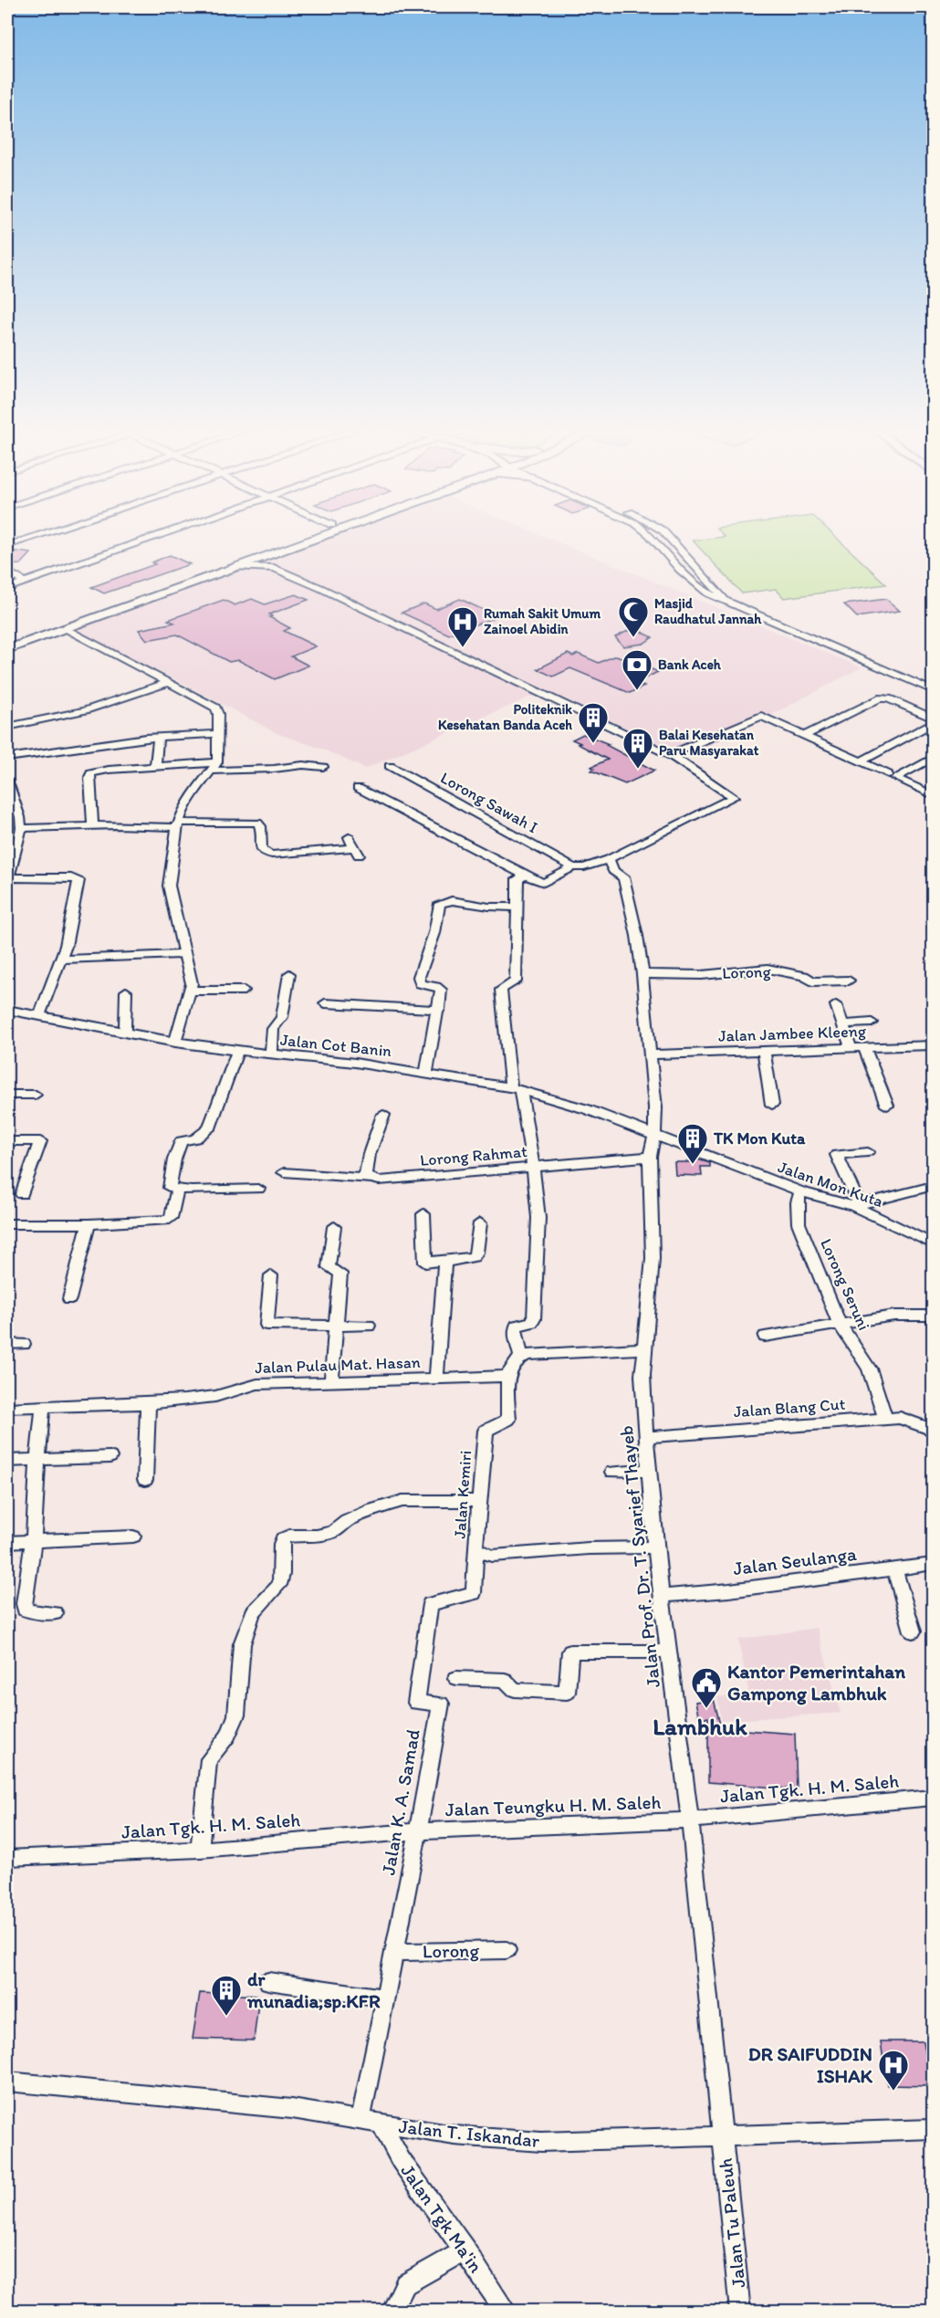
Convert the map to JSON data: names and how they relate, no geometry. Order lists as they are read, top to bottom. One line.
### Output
{"streets":{"street":["Lorong Sawah I","Lorong","Jalan Jambee Kleeng","Jalan Cot Banin","Lorong Rahmat","Jalan Mon Kuta","Lorong Seruni","Jalan Pulau Mat. Hasan","Jalan Blang Cut","Jalan Kemiri","Jalan Prof. Dr. T. Syarief Thayeb","Jalan Seulanga","Jalan Tgk. H. M. Saleh","Jalan K. A. Samad","Jalan Teungku H. M. Saleh","Jalan T. Iskandar","Jalan Tgk Ma'in","Jalan Tu Paleuh"]},"crossings":[["Lorong","Jalan Prof. Dr. T. Syarief Thayeb"],["Lorong","Jalan K. A. Samad"],["Jalan Jambee Kleeng","Jalan Prof. Dr. T. Syarief Thayeb"],["Jalan Cot Banin","Jalan Mon Kuta"],["Jalan Cot Banin","Jalan Prof. Dr. T. Syarief Thayeb"],["Lorong Rahmat","Jalan Prof. Dr. T. Syarief Thayeb"],["Jalan Mon Kuta","Lorong Seruni"],["Jalan Mon Kuta","Jalan Prof. Dr. T. Syarief Thayeb"],["Lorong Seruni","Jalan Blang Cut"],["Jalan Pulau Mat. Hasan","Jalan Kemiri"],["Jalan Blang Cut","Jalan Prof. Dr. T. Syarief Thayeb"],["Jalan Kemiri","Jalan Prof. Dr. T. Syarief Thayeb"],["Jalan Kemiri","Jalan K. A. Samad"],["Jalan Prof. Dr. T. Syarief Thayeb","Jalan Seulanga"],["Jalan Prof. Dr. T. Syarief Thayeb","Jalan Tgk. H. M. Saleh"],["Jalan Prof. Dr. T. Syarief Thayeb","Jalan Teungku H. M. Saleh"],["Jalan Prof. Dr. T. Syarief Thayeb","Jalan T. Iskandar"],["Jalan Prof. Dr. T. Syarief Thayeb","Jalan Tu Paleuh"],["Jalan Tgk. H. M. Saleh","Jalan K. A. Samad"],["Jalan Tgk. H. M. Saleh","Jalan Teungku H. M. Saleh"],["Jalan K. A. Samad","Jalan Teungku H. M. Saleh"],["Jalan K. A. Samad","Jalan T. Iskandar"],["Jalan T. Iskandar","Jalan Tgk Ma'in"],["Jalan T. Iskandar","Jalan Tu Paleuh"]],"districts":["Lambhuk"],"places":{"mosque":["Masjid Raudhatul Jannah"],"hospital":["Rumah Sakit Umum Zainoel Abidin","DR SAIFUDDIN ISHAK"],"bank":["Bank Aceh"],"building":["Politeknik Kesehatan Banda Aceh","Balai Kesehatan Paru Masyarakat","TK Mon Kuta","dr munadia,sp.KFR"],"public building":["Kantor Pemerintahan Gampong Lambhuk"]}}
